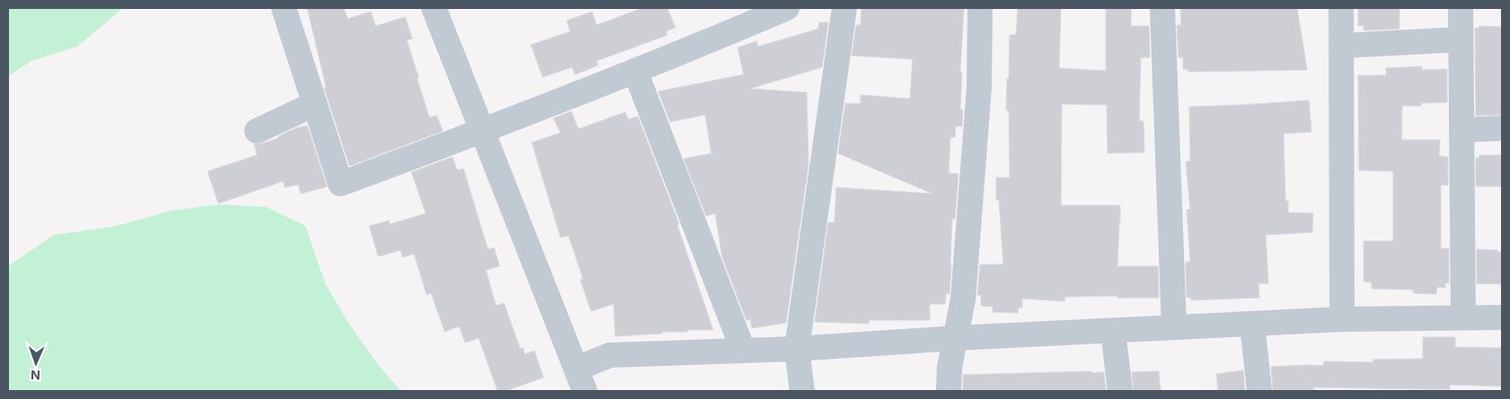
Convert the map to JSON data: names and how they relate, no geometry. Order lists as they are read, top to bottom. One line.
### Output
{"north":"bottom"}
